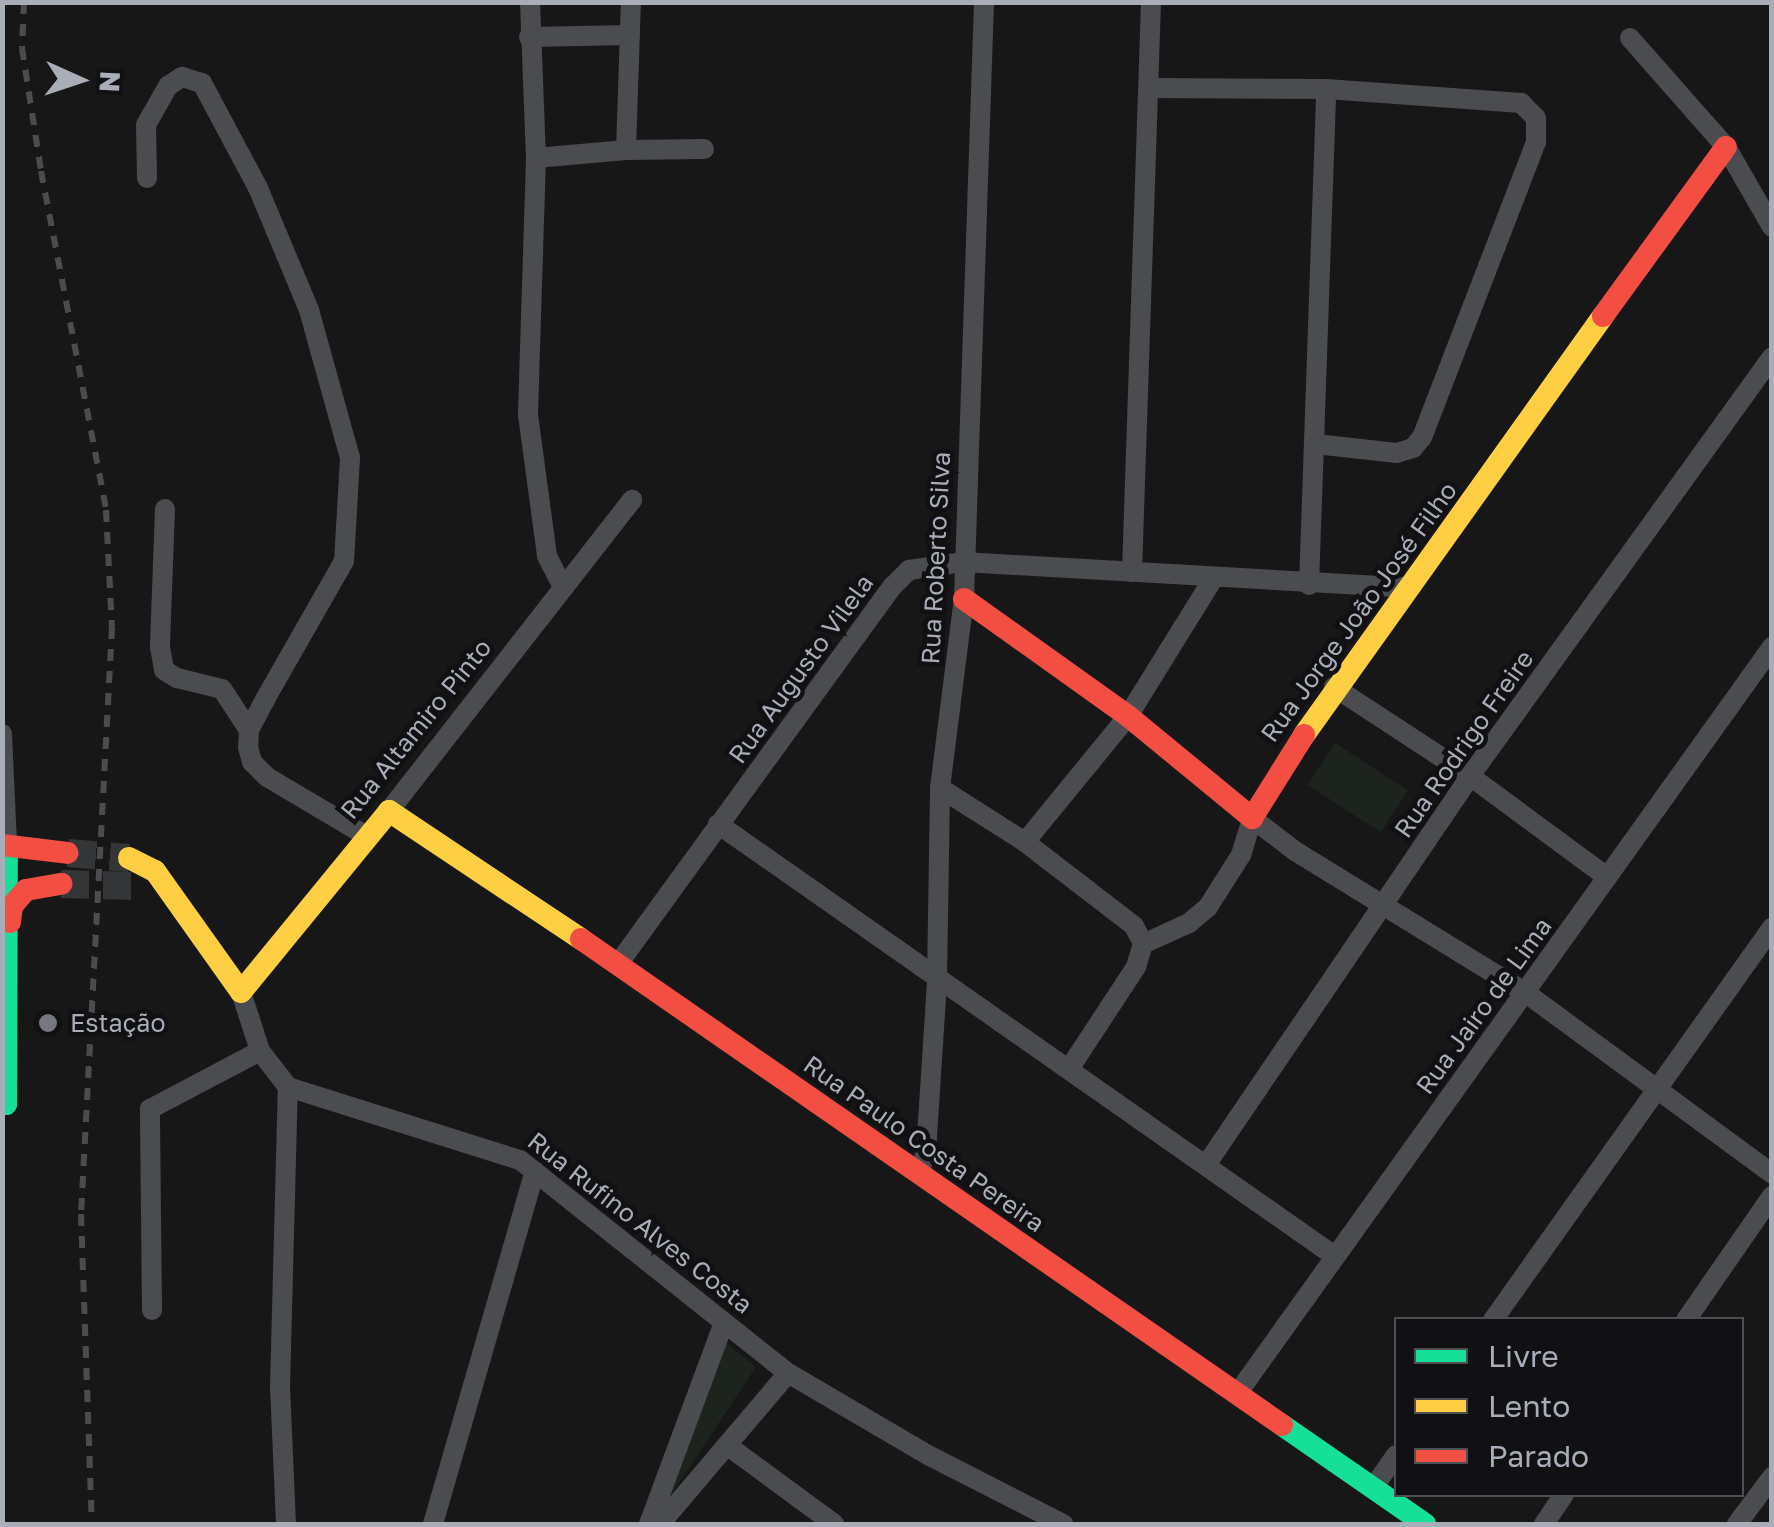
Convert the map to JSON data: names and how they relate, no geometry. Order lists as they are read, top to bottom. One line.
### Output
{"streets":{"street":["Rua Roberto Silva","Rua Jorge João José Filho","Rua Augusto Vilela","Rua Altamiro Pinto","Rua Rodrigo Freire","Rua Jairo de Lima","Rua Paulo Costa Pereira","Rua Rufino Alves Costa"]},"crossings":[["Rua Roberto Silva","Rua Augusto Vilela"],["Rua Roberto Silva","Rua Paulo Costa Pereira"],["Rua Jorge João José Filho","Rua Augusto Vilela"],["Rua Augusto Vilela","Rua Paulo Costa Pereira"],["Rua Altamiro Pinto","Rua Paulo Costa Pereira"],["Rua Jairo de Lima","Rua Paulo Costa Pereira"]],"places":["Estação"],"legend":["Livre","Lento","Parado"],"north":"right"}
